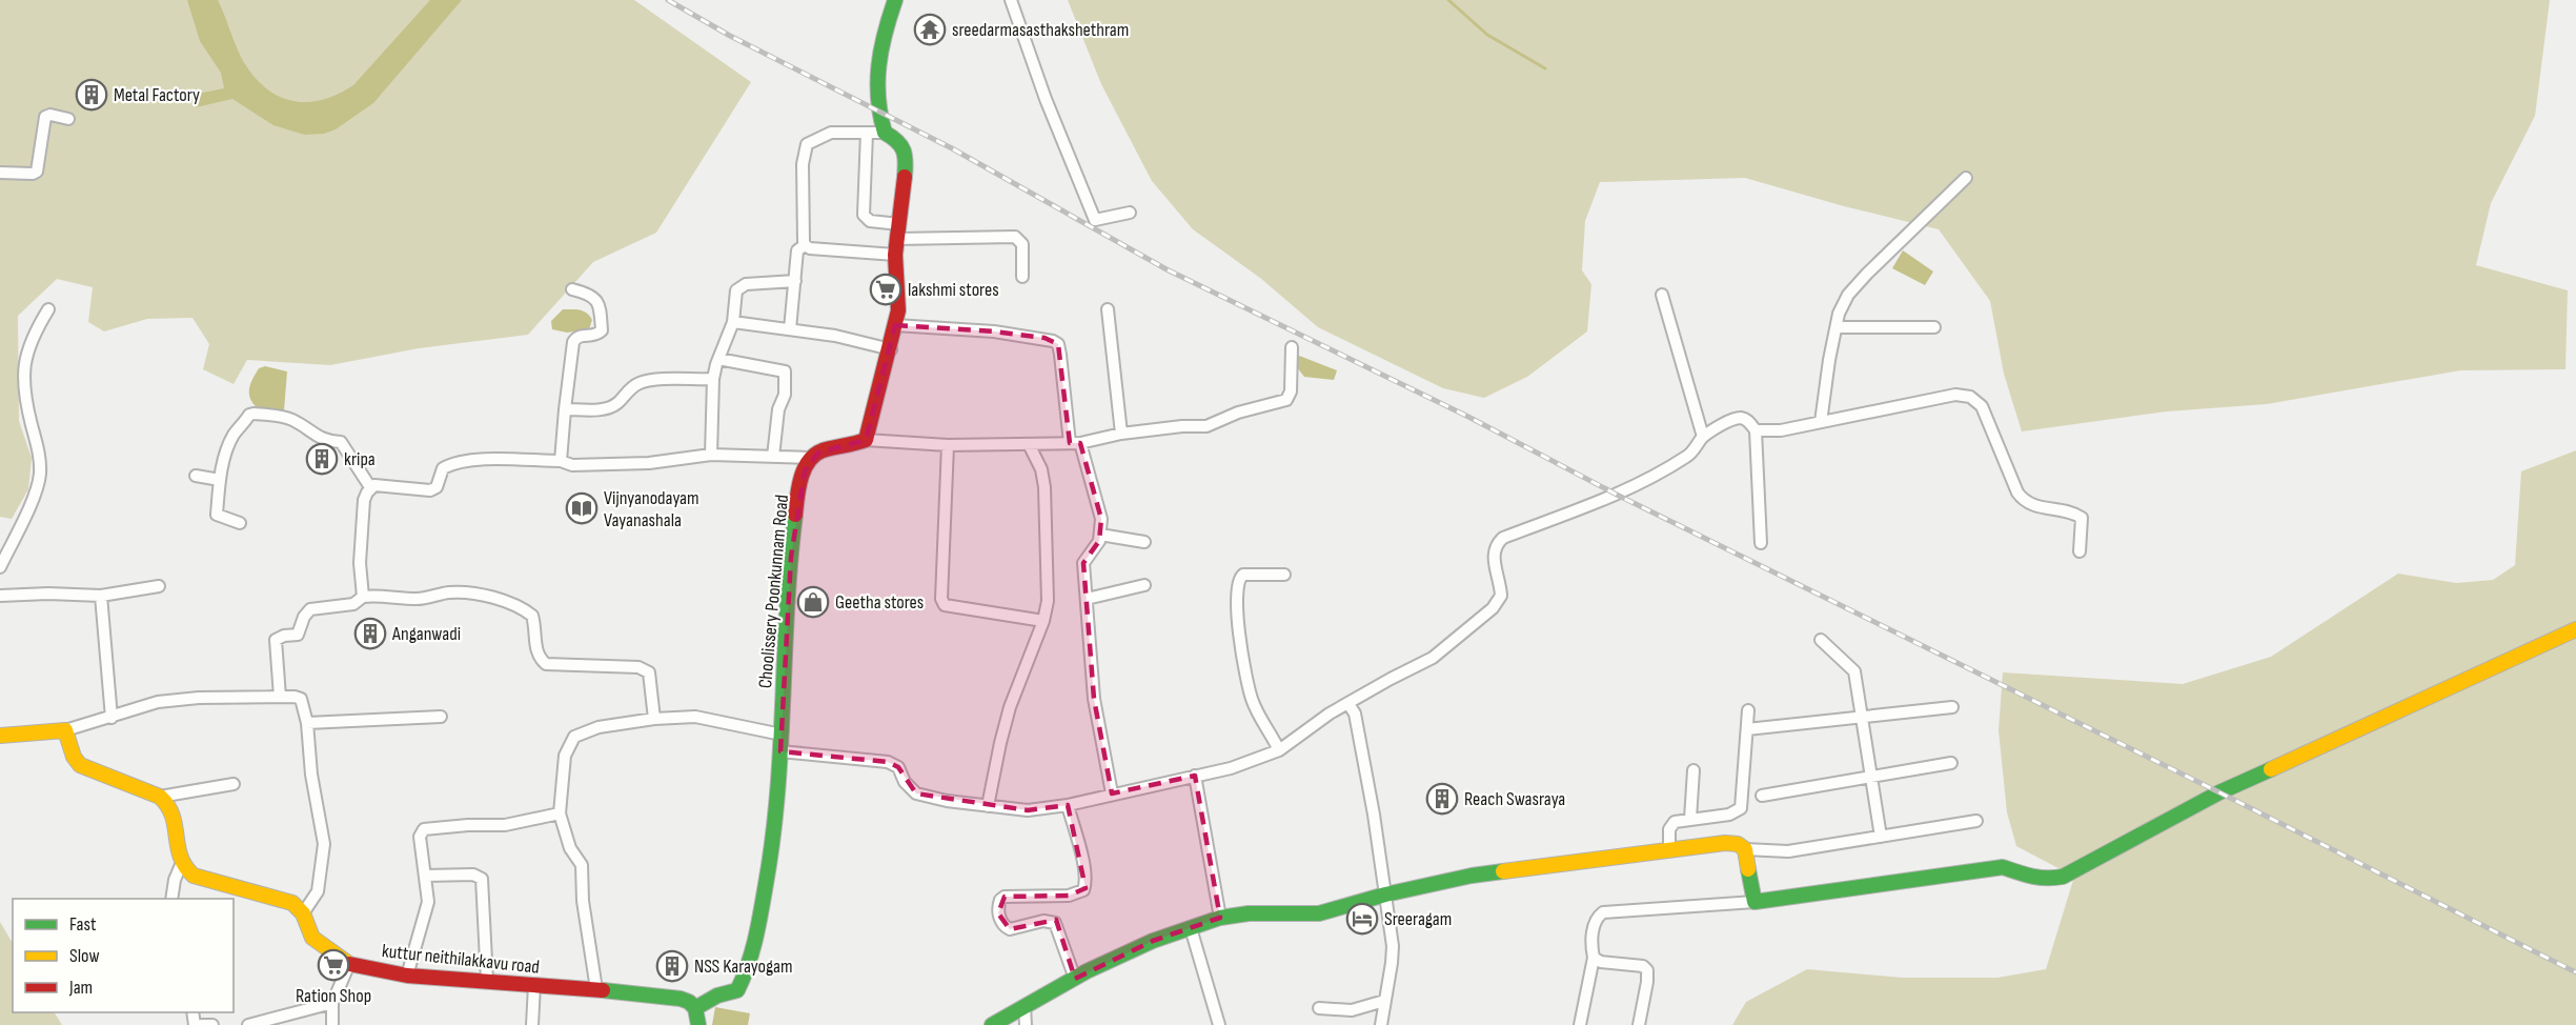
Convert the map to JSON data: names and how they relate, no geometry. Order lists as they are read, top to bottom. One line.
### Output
{"streets":{"street":["Choolissery Poonkunnam Road","kuttur neithilakkavu road"]},"crossings":[["Choolissery Poonkunnam Road","kuttur neithilakkavu road"]],"places":{"temple":["sreedarmasasthakshethram"],"building":["Metal Factory","kripa","Anganwadi","Reach Swasraya","NSS Karayogam"],"supermarket":["lakshmi stores","Ration Shop"],"library":["Vijnyanodayam Vayanashala"],"shop":["Geetha stores"],"hotel":["Sreeragam"]},"legend":["Fast","Slow","Jam"]}
